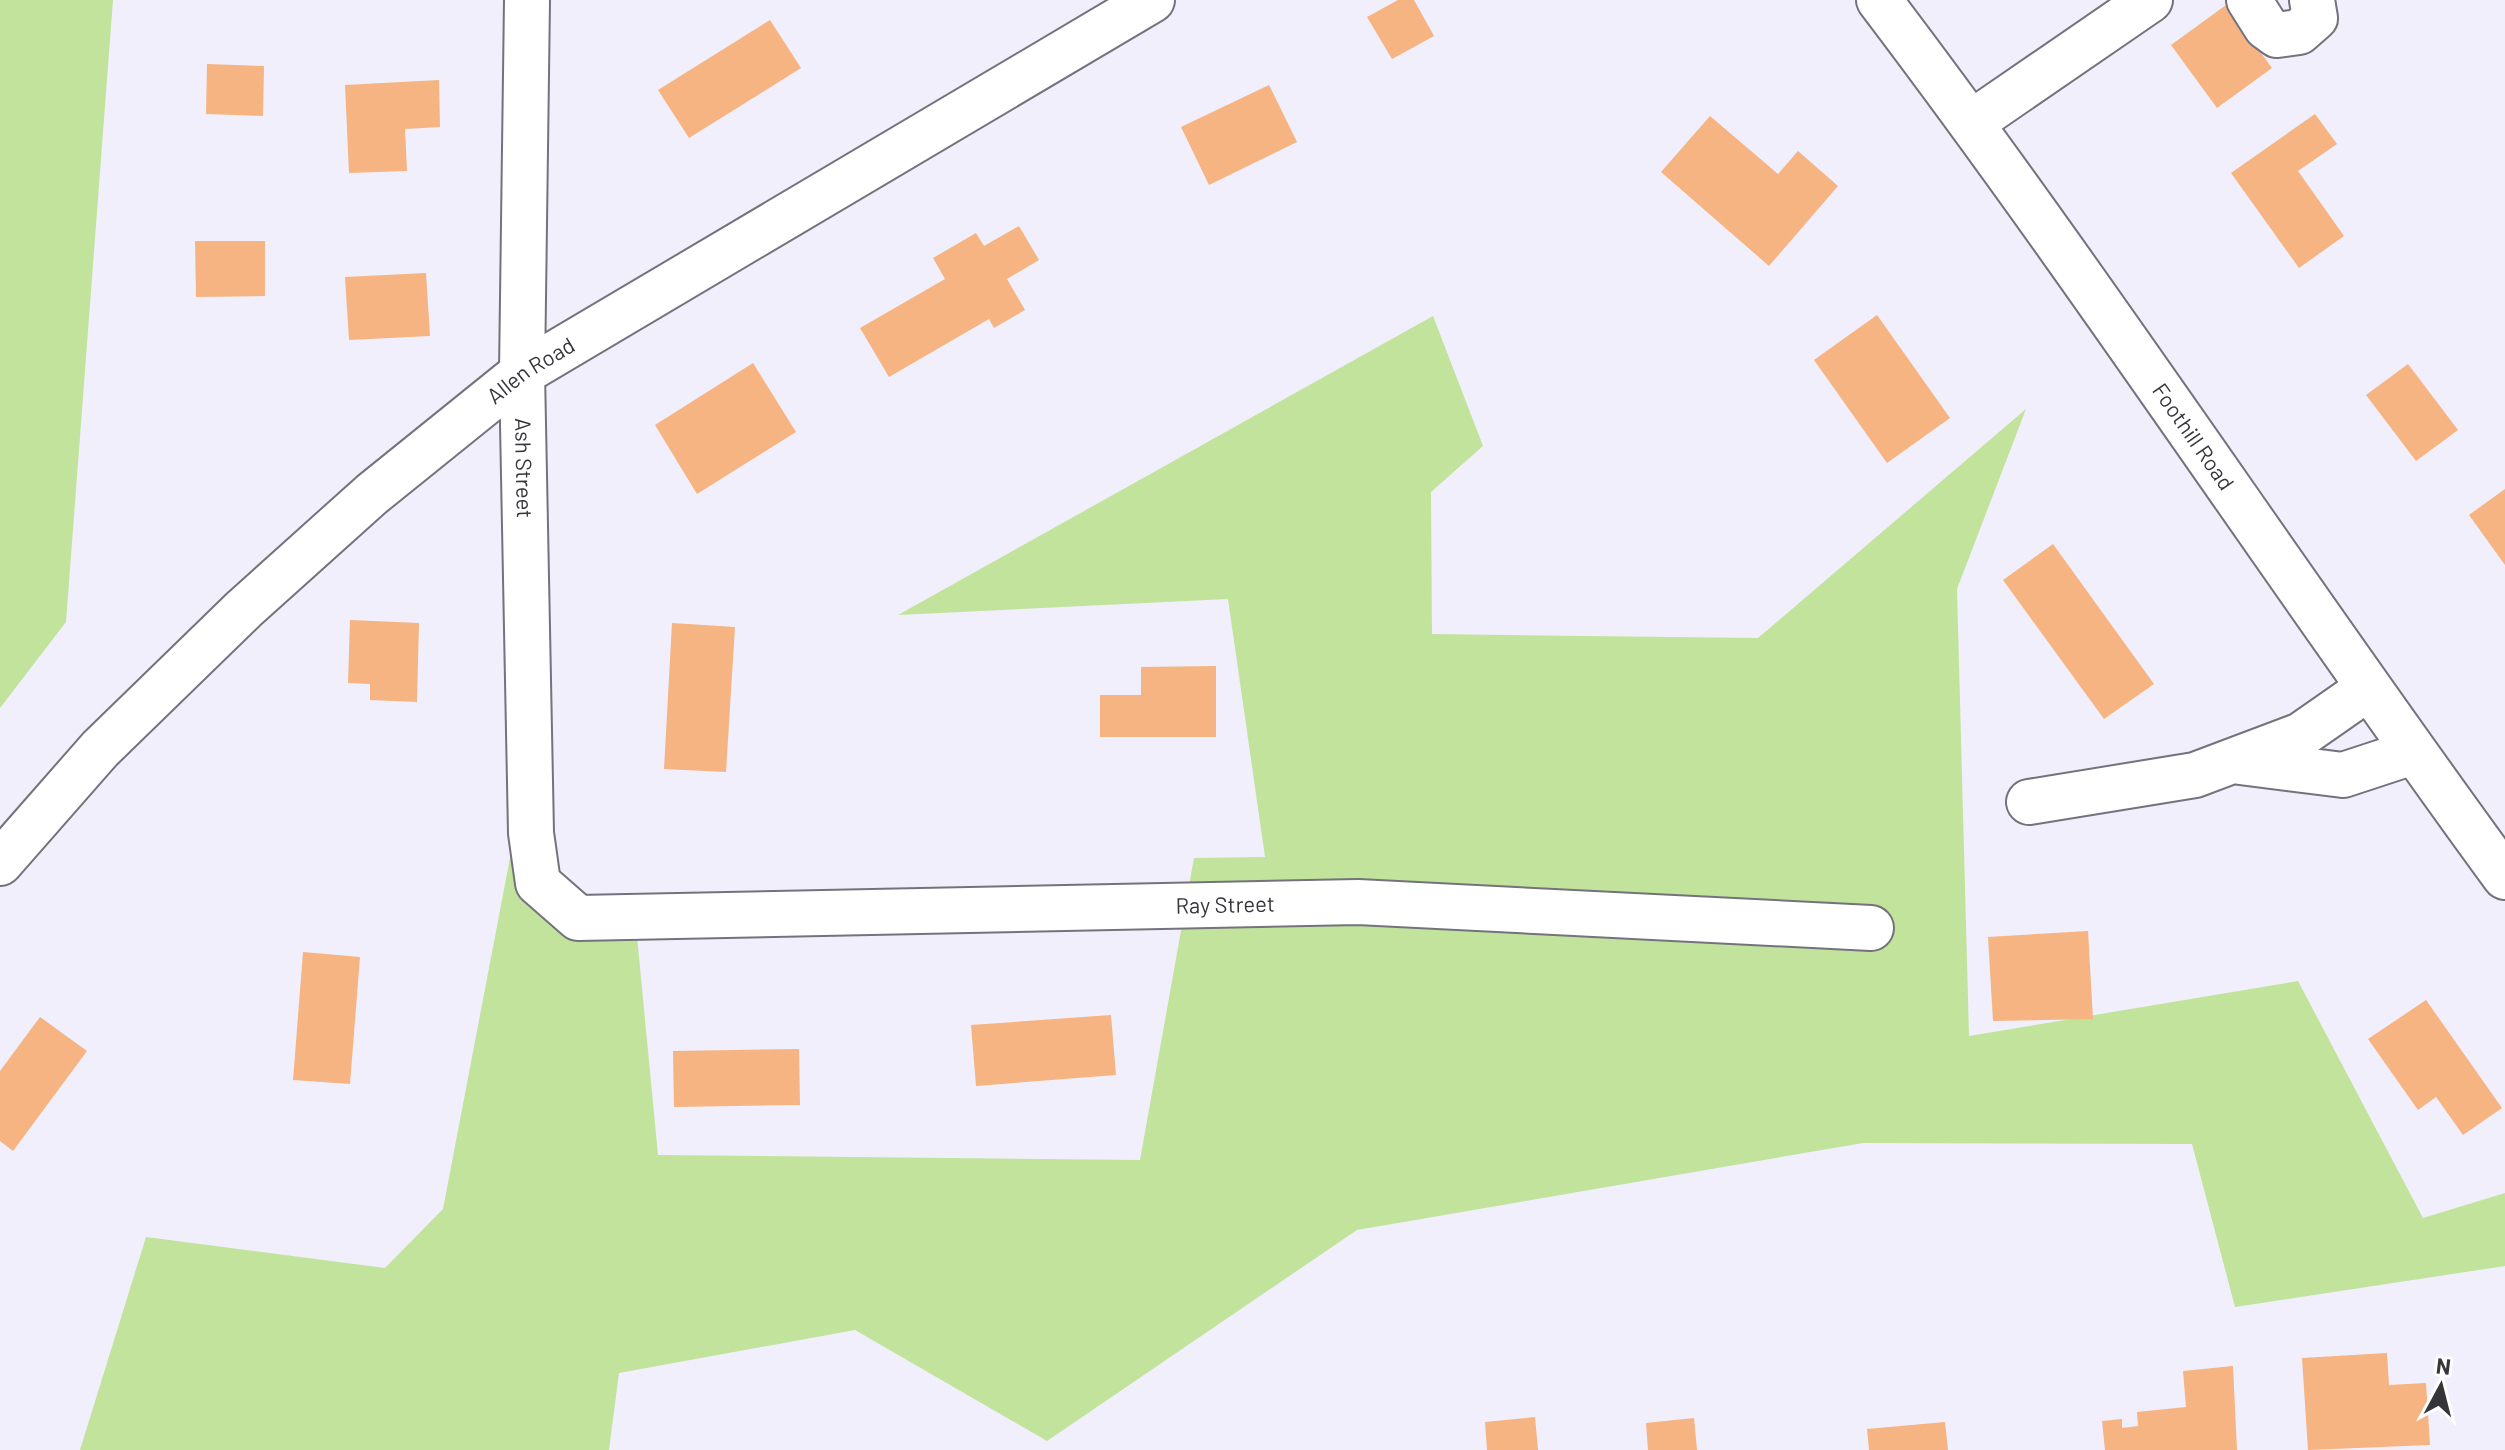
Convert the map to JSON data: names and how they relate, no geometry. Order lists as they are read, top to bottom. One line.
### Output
{"streets":{"street":["Allen Road","Foothill Road","Ash Street","Ray Street"]},"crossings":[["Allen Road","Ash Street"],["Ash Street","Ray Street"]],"north":"top"}
